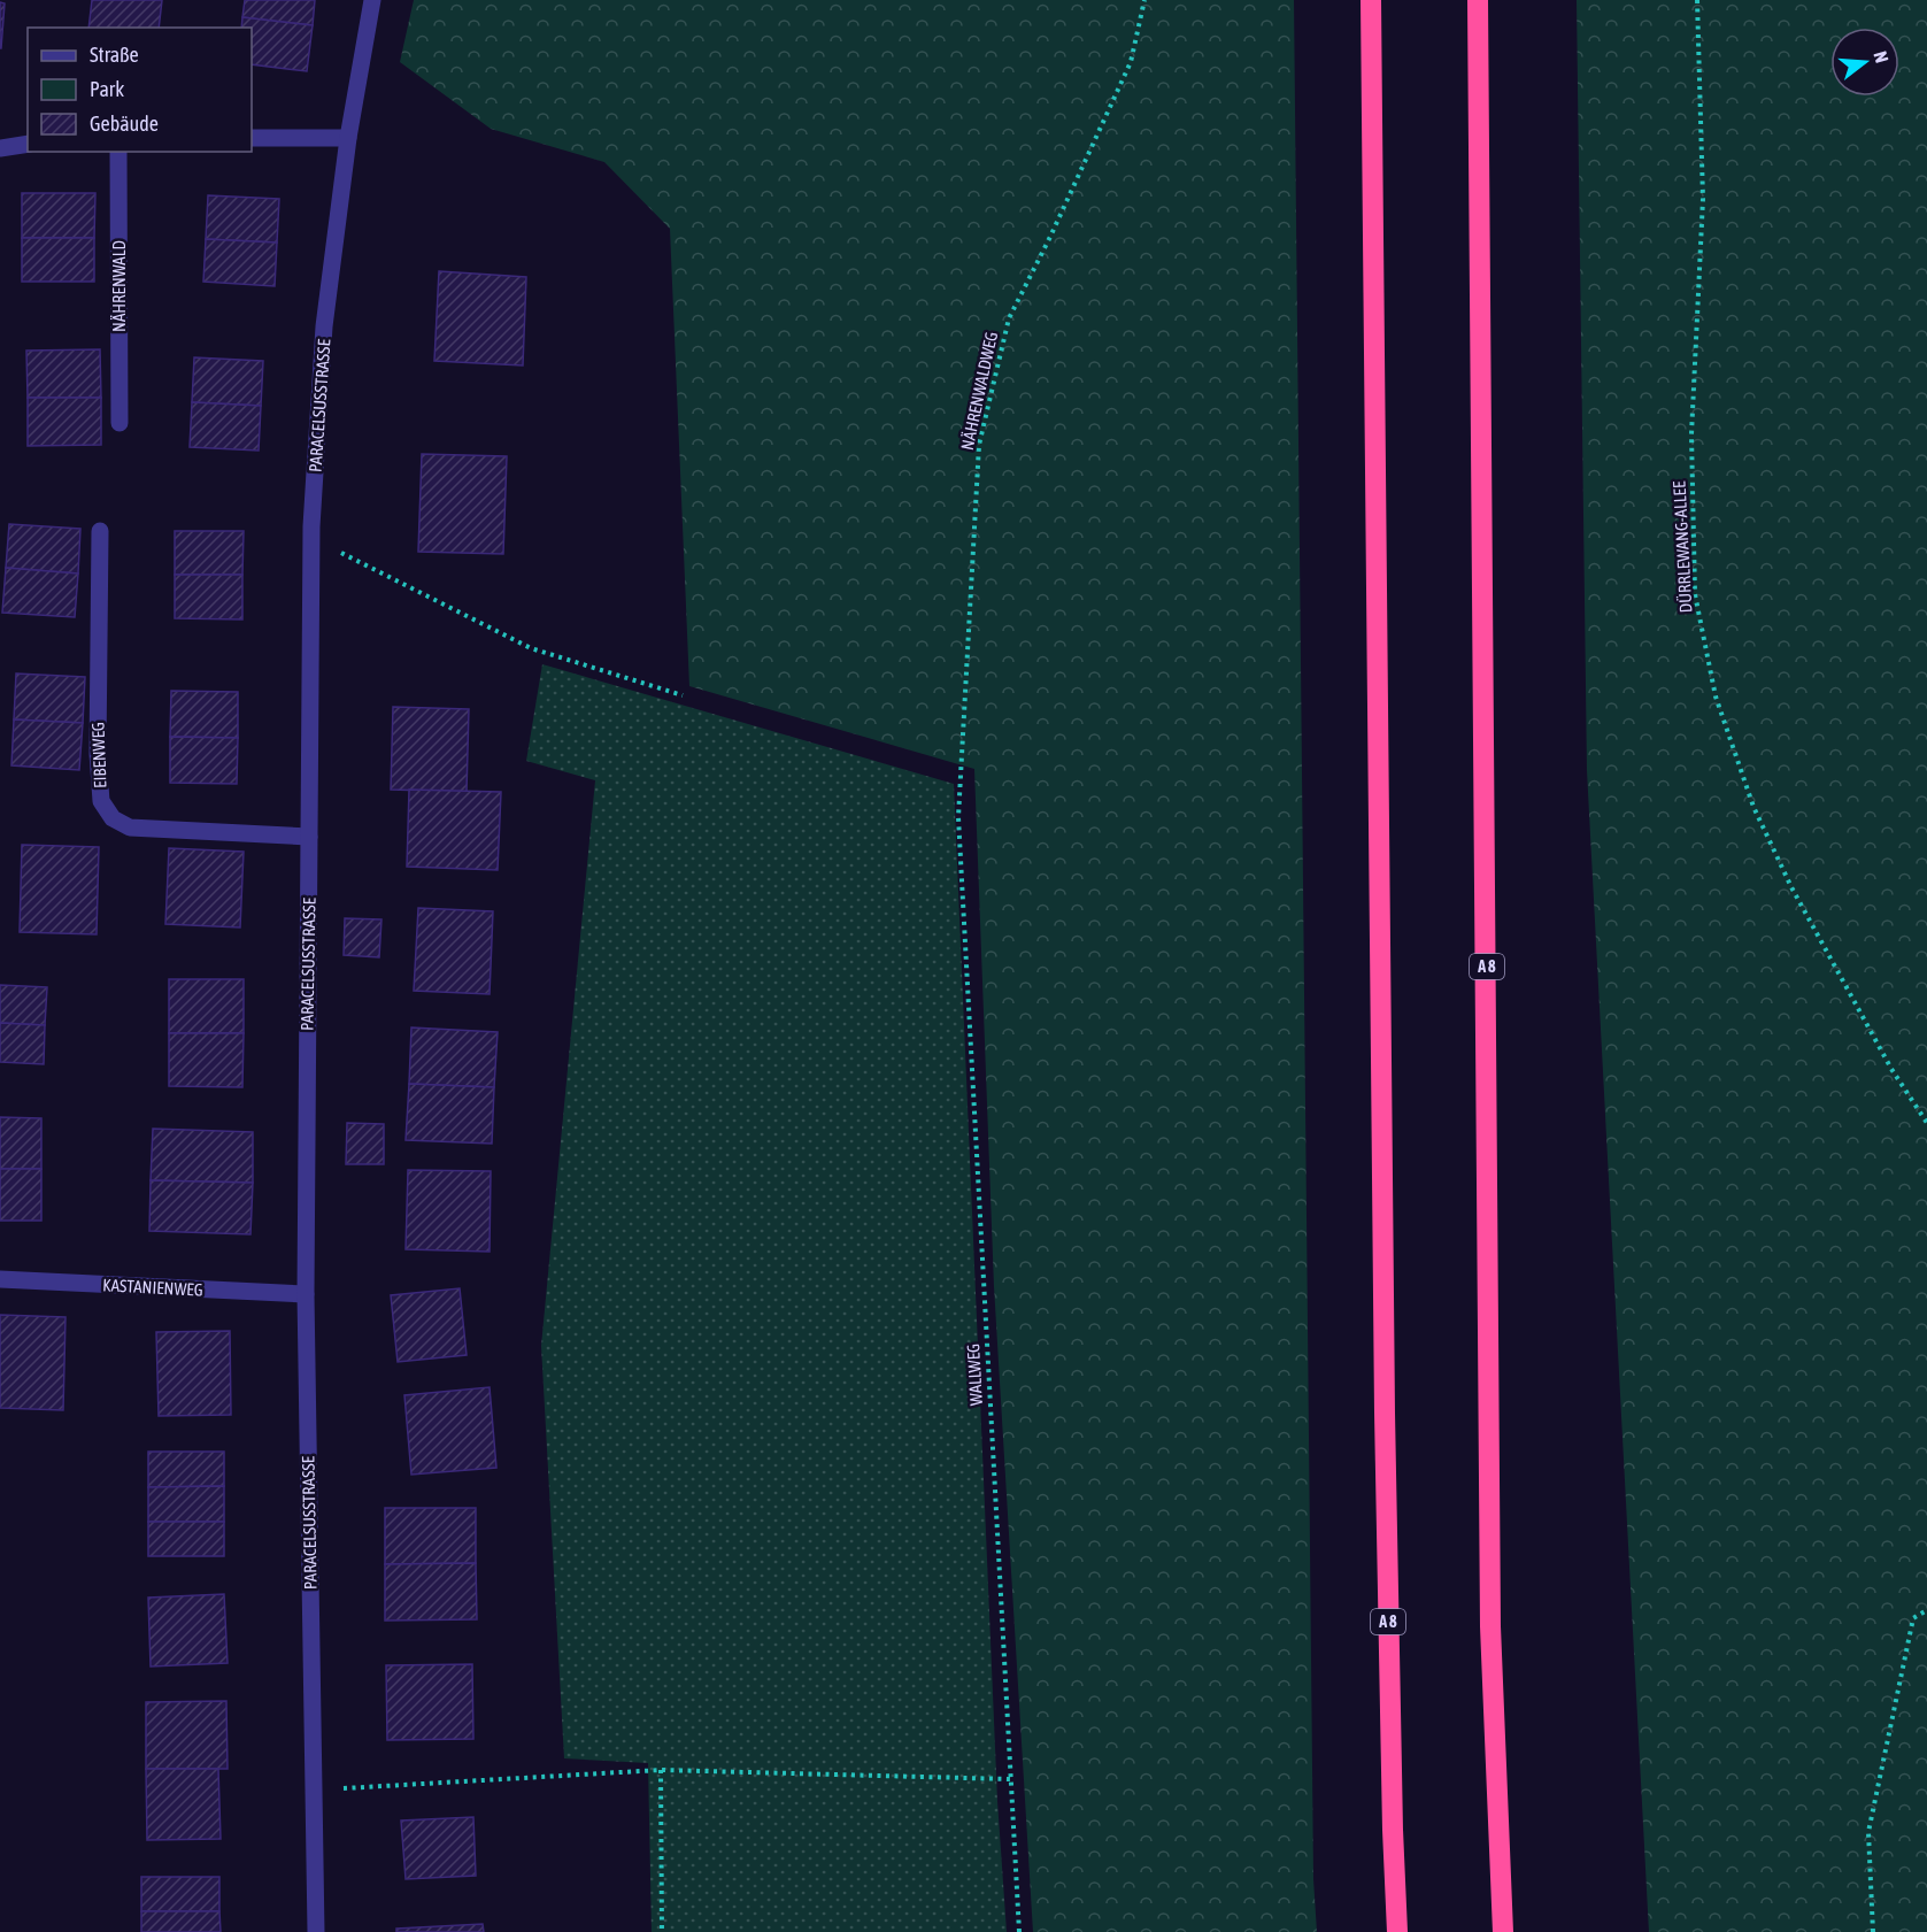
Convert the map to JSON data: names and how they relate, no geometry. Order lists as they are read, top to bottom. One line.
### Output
{"streets":{"highway":["A 8"],"street":["NÄHRENWALD","PARACELSUSSTRASSE","EIBENWEG","KASTANIENWEG"],"path":["NÄHRENWALDWEG","DÜRRLEWANG-ALLEE","WALLWEG"]},"crossings":[["NÄHRENWALDWEG","WALLWEG"],["PARACELSUSSTRASSE","EIBENWEG"],["PARACELSUSSTRASSE","KASTANIENWEG"]],"legend":["Straße","Park","Gebäude"],"north":"right"}
